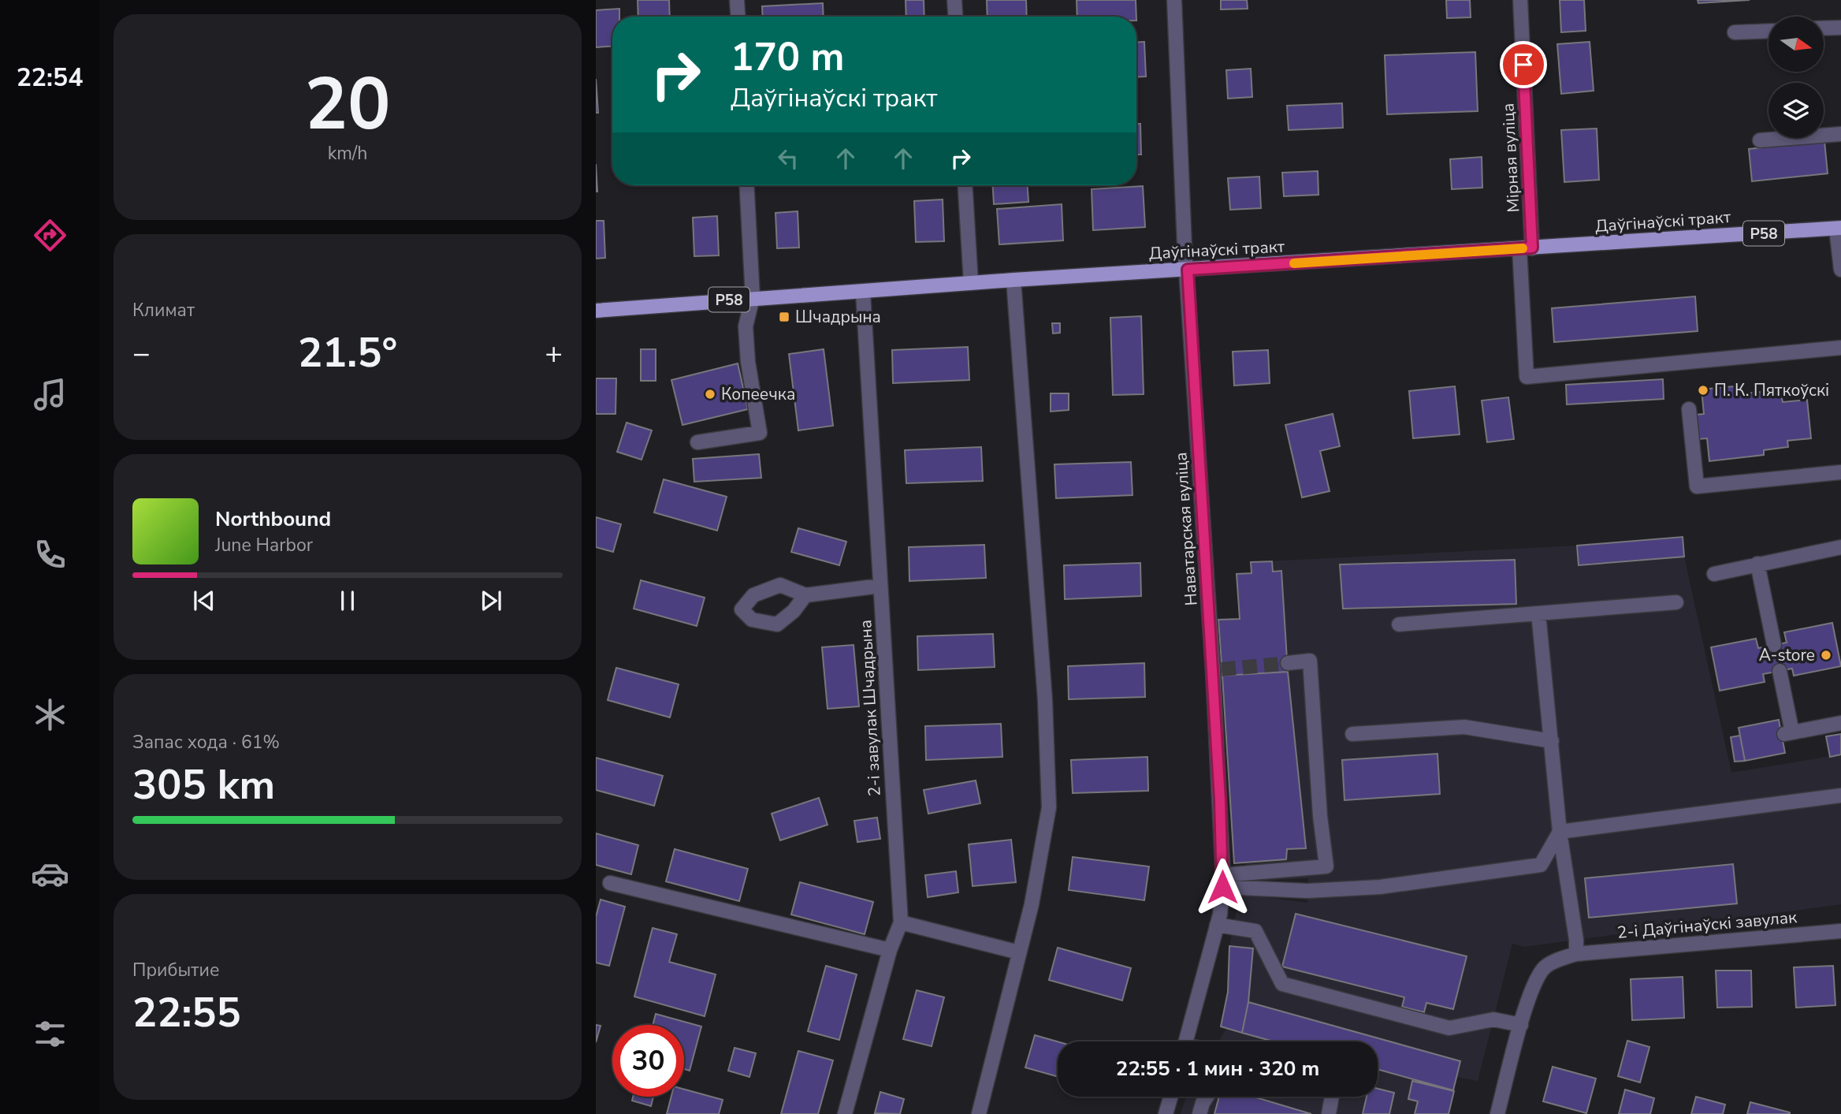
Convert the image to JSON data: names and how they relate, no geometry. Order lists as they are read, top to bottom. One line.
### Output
{"streets":{"main road":["Даўгінаўскі тракт","Р58"],"street":["Мірная вуліца","Наватарская вуліца","2-і завулак Шчадрына","2-і Даўгінаўскі завулак"]},"crossings":[["Мірная вуліца","Даўгінаўскі тракт"],["Даўгінаўскі тракт","Наватарская вуліца"],["Даўгінаўскі тракт","2-і завулак Шчадрына"]],"places":{"transit":["Шчадрына"],"other":["П. К. Пяткоўскі","Копеечка","А-store"]},"north":"right","page":{"tabs":"22:54","tile":[["20","km/h"],"Климат",["Запас хода · 61%","305 km"],["Прибытие","22:55"]],"turn":["170 m","Даўгінаўскі тракт"],"heat":["−","21.5°","+"],"song":["Northbound","June Harbor"],"limit":"30","trip":"22:55 · 1 мин · 320 m"}}
